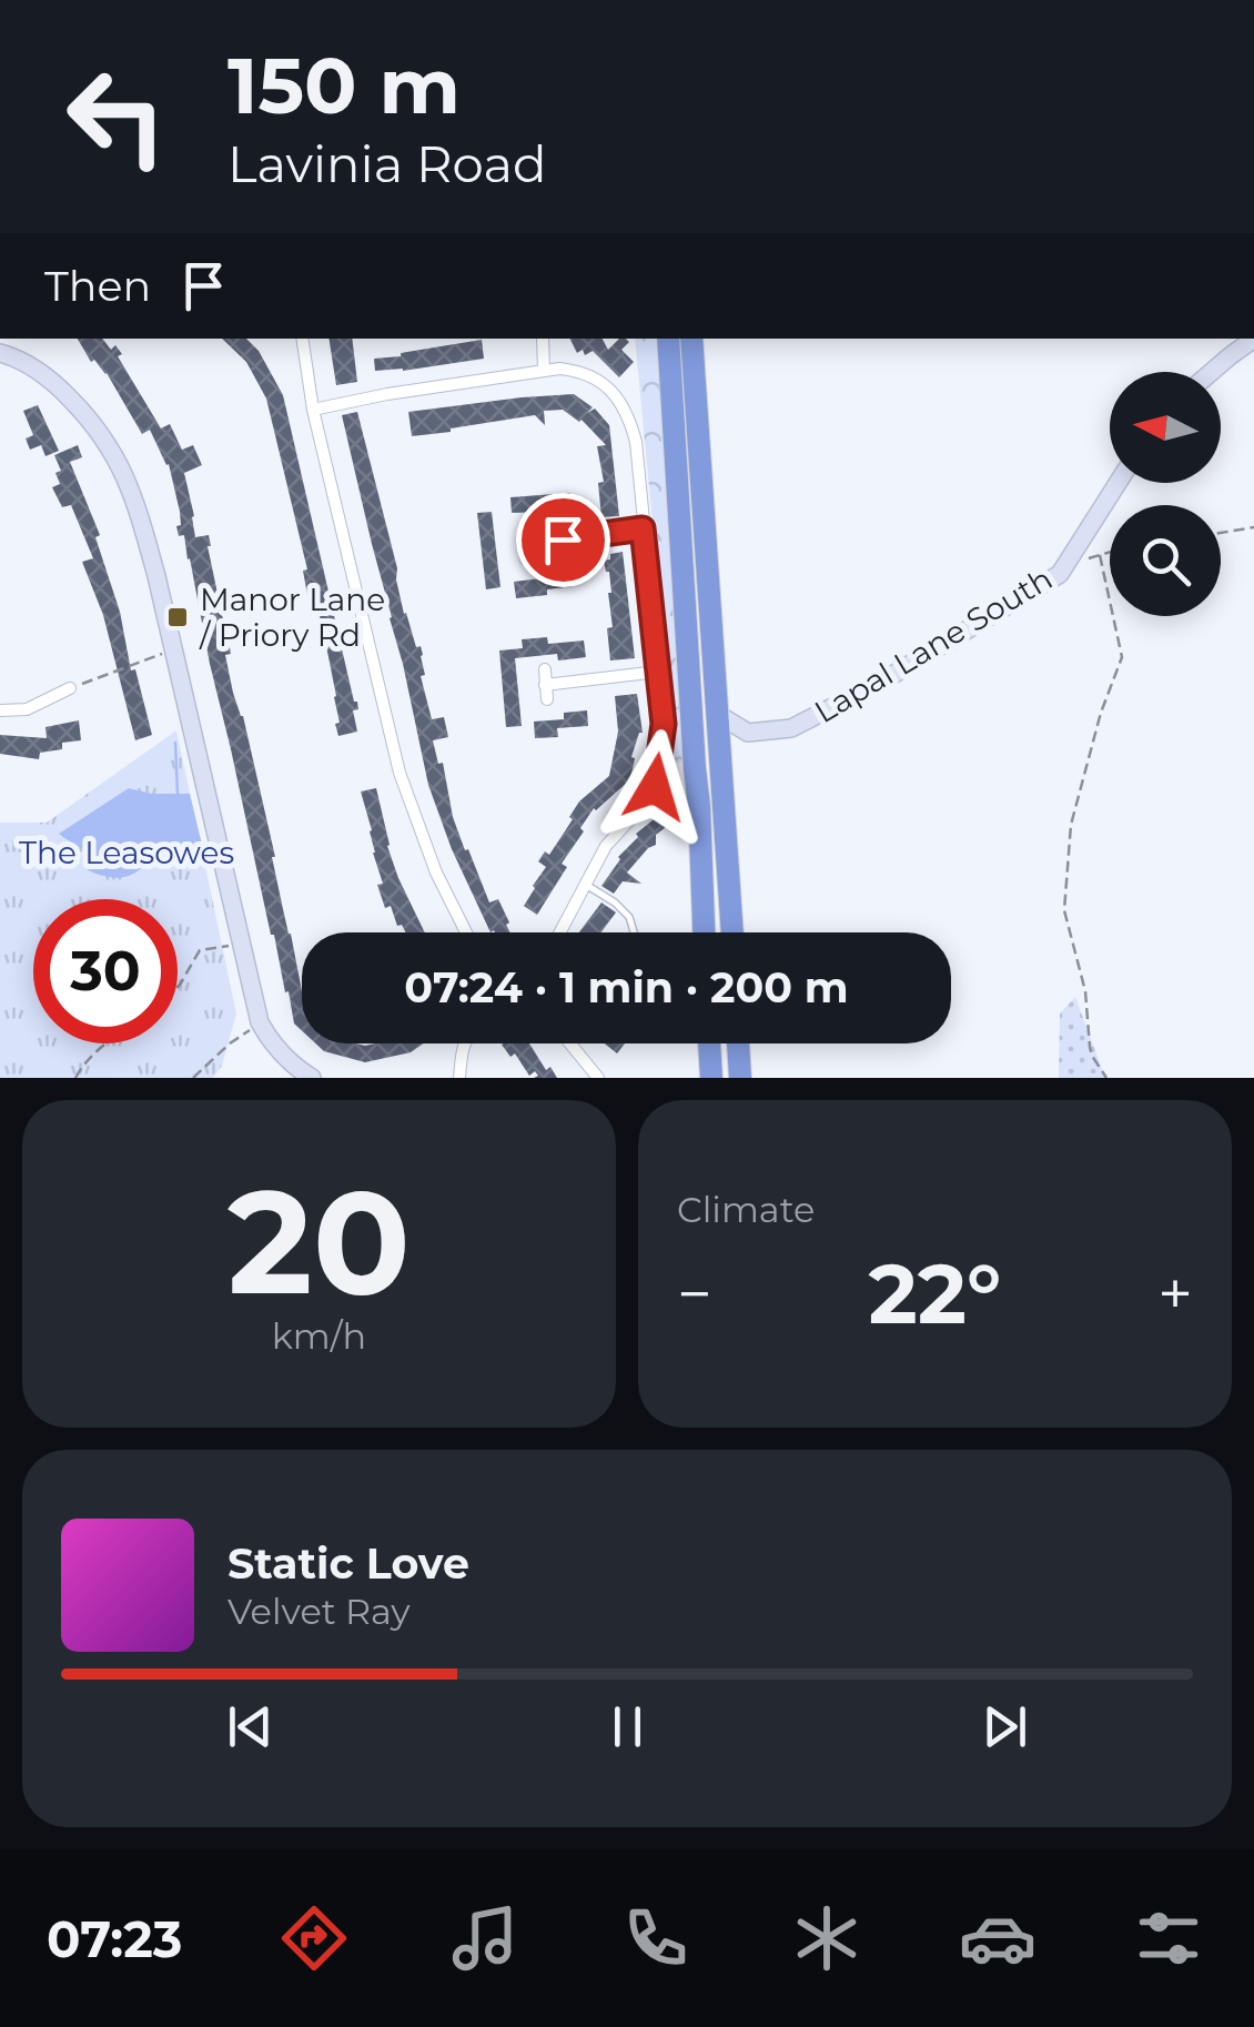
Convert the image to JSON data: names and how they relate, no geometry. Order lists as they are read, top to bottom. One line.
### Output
{"streets":{"main road":["Lapal Lane South"]},"parks":["The Leasowes"],"places":{"transit":["Manor Lane / Priory Rd"]},"north":"left","page":{"turn":["150 m","Lavinia Road"],"then":"Then","limit":"30","trip":"07:24 · 1 min · 200 m","tile":[["20","km/h"],"Climate"],"heat":["−","22°","+"],"song":["Static Love","Velvet Ray"],"tabs":"07:23"}}
